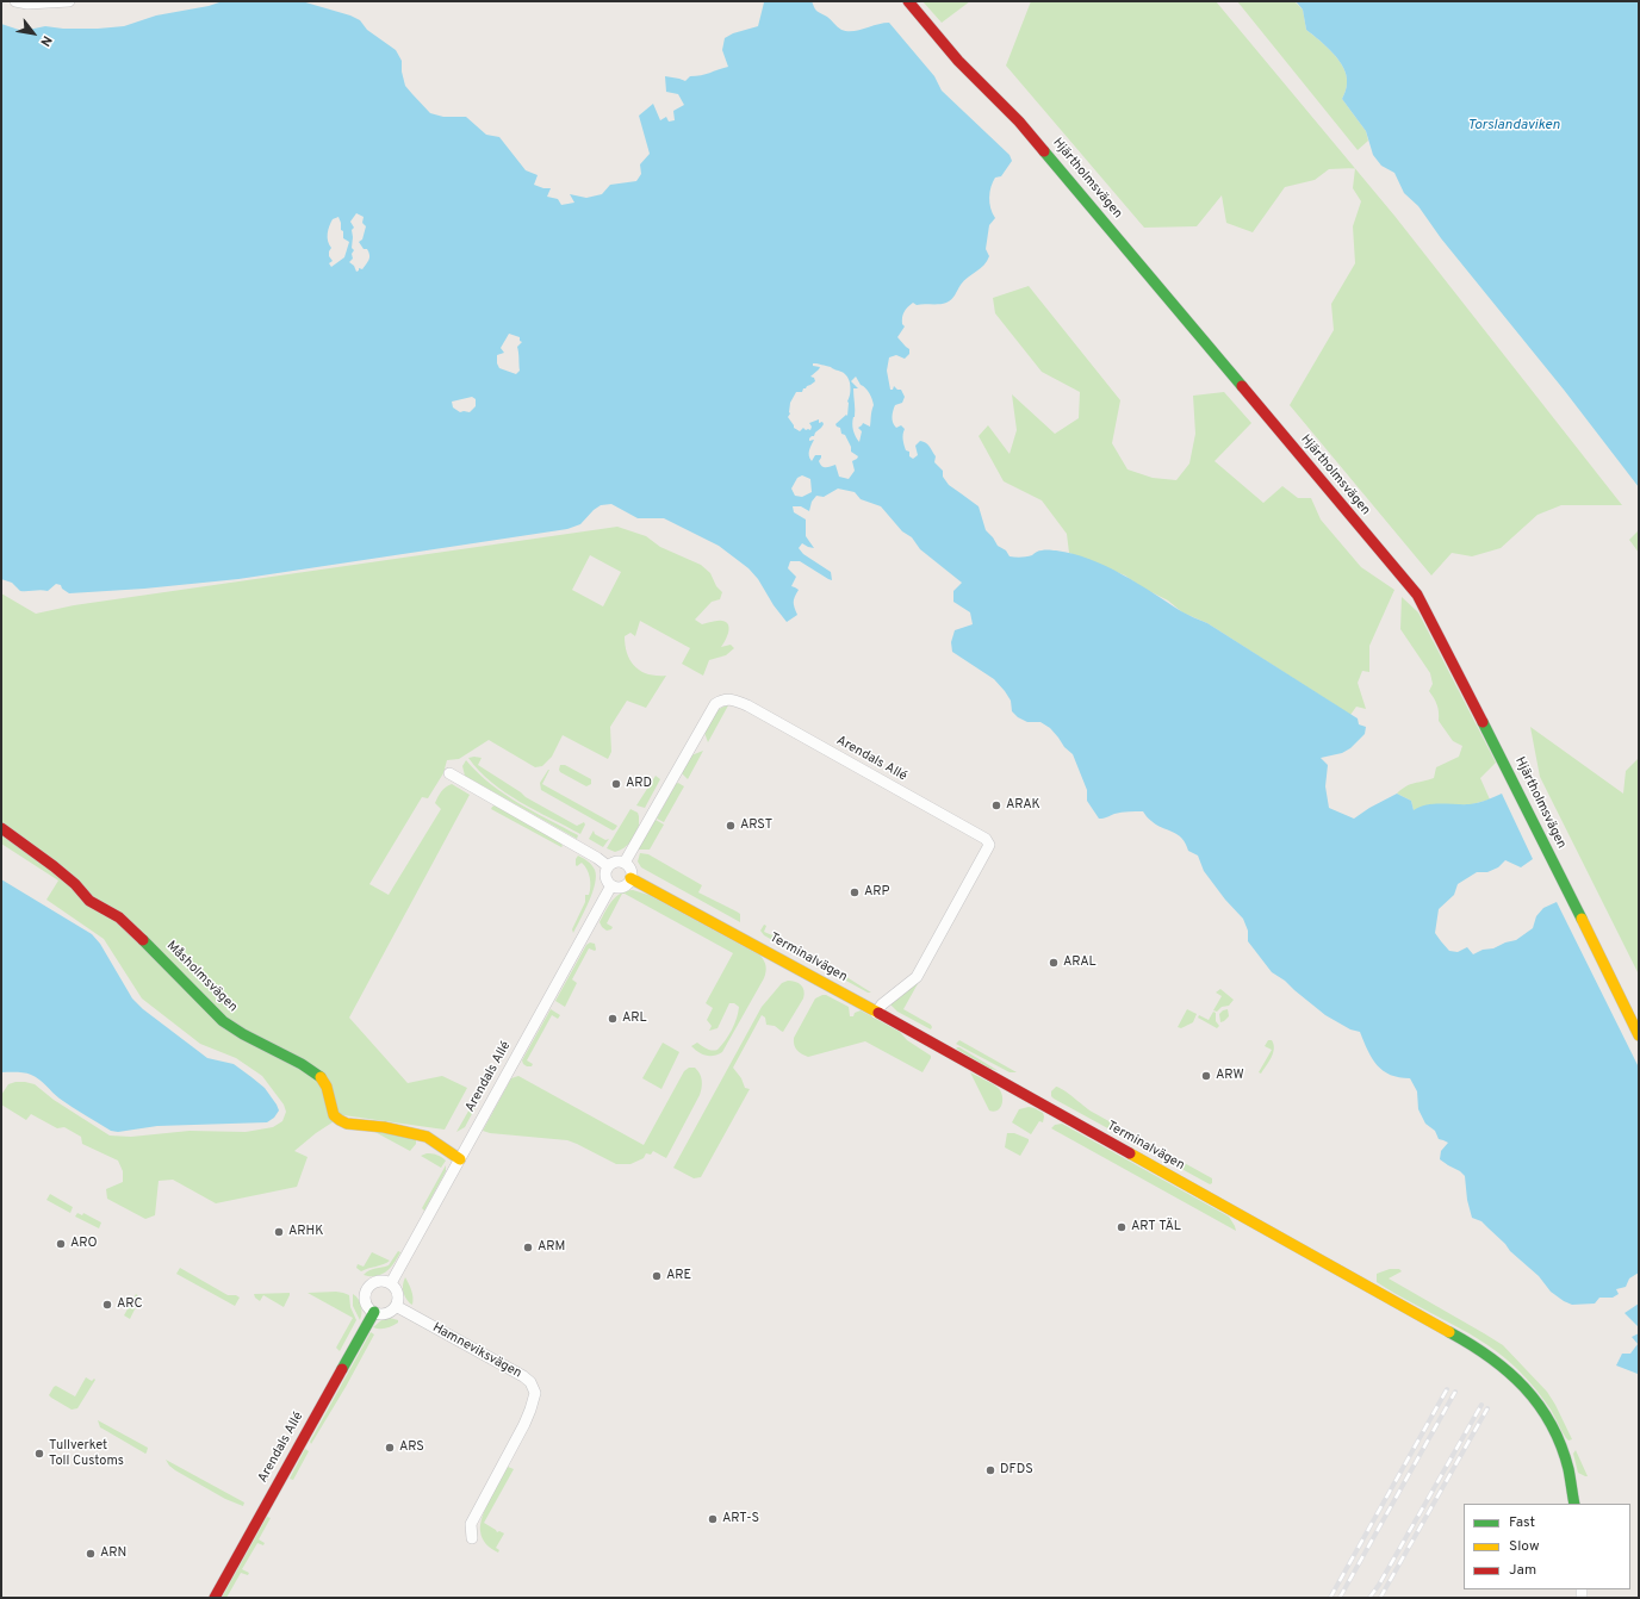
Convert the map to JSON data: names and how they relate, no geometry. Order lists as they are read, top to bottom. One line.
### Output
{"streets":{"street":["Hjärtholmsvägen","Arendals Allé","Terminalvägen","Måsholmsvägen","Hamneviksvägen"]},"crossings":[["Arendals Allé","Terminalvägen"],["Arendals Allé","Måsholmsvägen"],["Arendals Allé","Hamneviksvägen"]],"water":["Torslandaviken"],"places":["ARD","ARAK","ARST","ARP","ARAL","ARL","ARW","ART TÄL","ARHK","ARO","ARM","ARE","ARC","ARS","Tullverket Toll Customs","DFDS","ART-S","ARN"],"legend":["Fast","Slow","Jam"],"north":"bottom right"}
